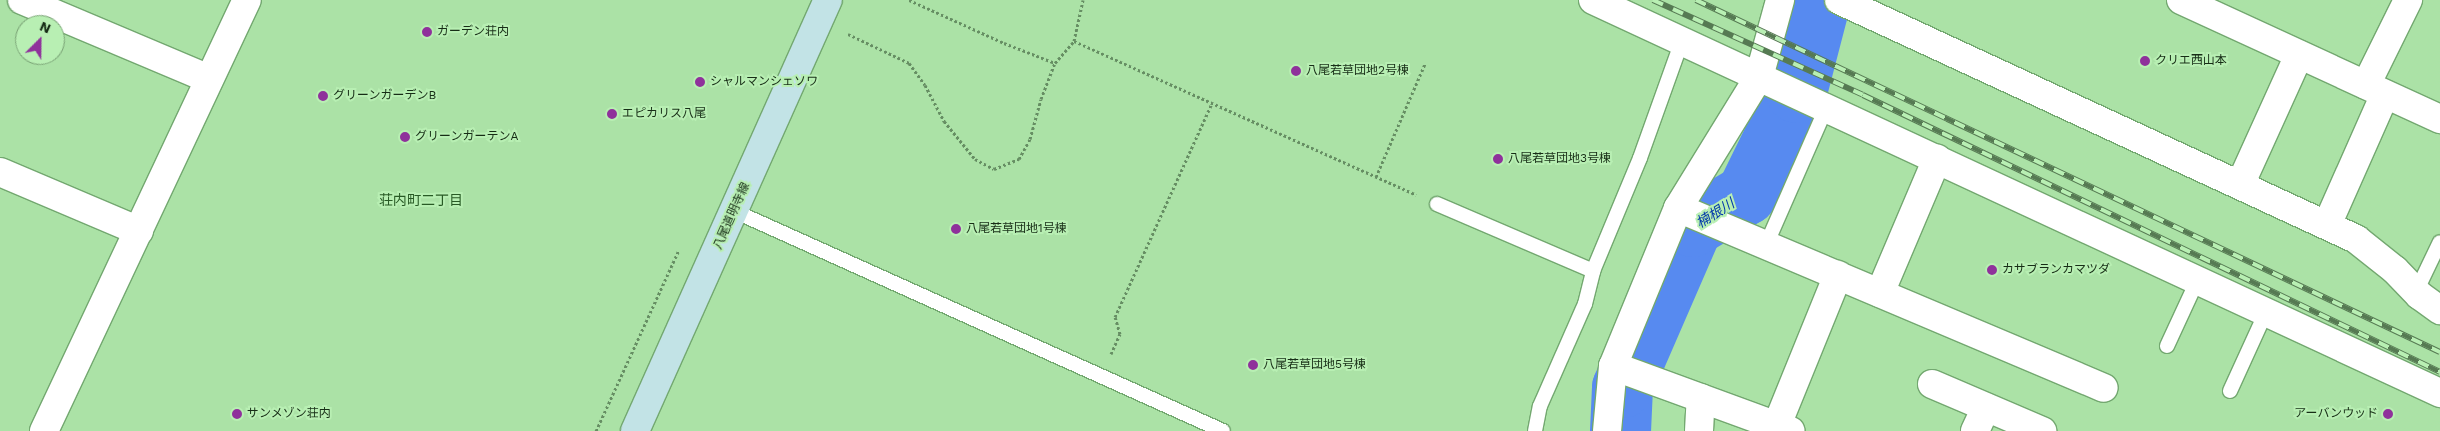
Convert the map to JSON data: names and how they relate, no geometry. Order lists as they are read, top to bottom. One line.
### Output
{"streets":{"main road":["八尾道明寺線"]},"districts":["荘内町二丁目"],"water":["楠根川"],"places":["ガーデン荘内","クリエ西山本","八尾若草団地2号棟","シャルマンシェソワ","グリーンガーデンB","エピカリス八尾","グリーンガーテンA","八尾若草団地3号棟","八尾若草団地1号棟","カサブランカマツダ","八尾若草団地5号棟","サンメゾン荘内","アーバンウッド"],"north":"top right"}
